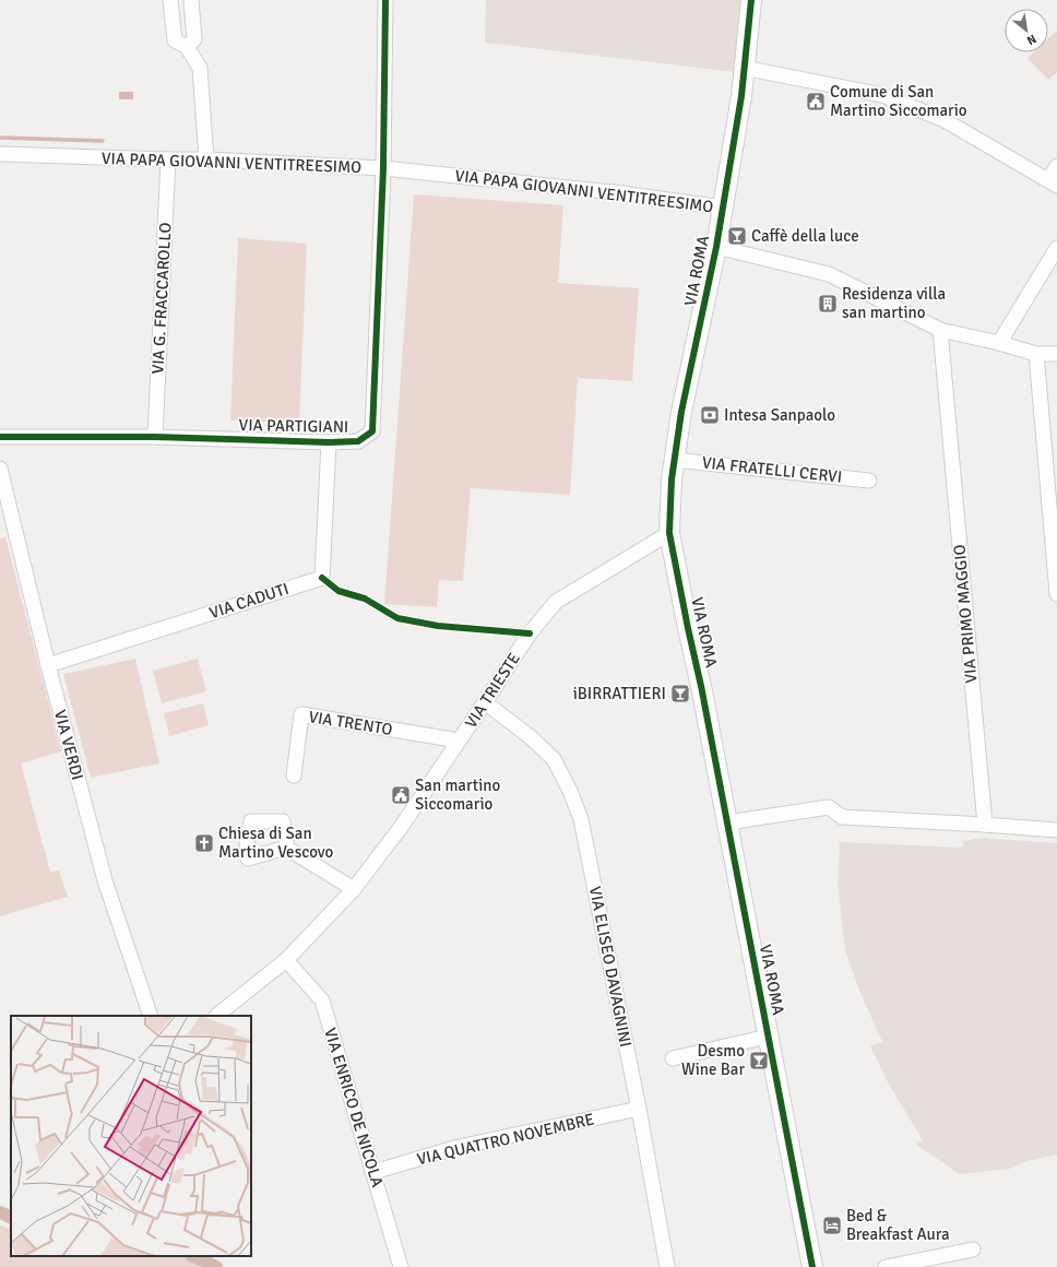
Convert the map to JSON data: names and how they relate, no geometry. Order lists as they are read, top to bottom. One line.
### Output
{"streets":{"street":["VIA PAPA GIOVANNI VENTITREESIMO","VIA ROMA","VIA G. FRACCAROLLO","VIA PARTIGIANI","VIA FRATELLI CERVI","VIA CADUTI","VIA PRIMO MAGGIO","VIA TRIESTE","VIA TRENTO","VIA VERDI","VIA ELISEO DAVAGNINI","VIA ENRICO DE NICOLA","VIA QUATTRO NOVEMBRE"]},"crossings":[["VIA PAPA GIOVANNI VENTITREESIMO","VIA ROMA"],["VIA PAPA GIOVANNI VENTITREESIMO","VIA G. FRACCAROLLO"],["VIA PAPA GIOVANNI VENTITREESIMO","VIA PARTIGIANI"],["VIA ROMA","VIA FRATELLI CERVI"],["VIA ROMA","VIA TRIESTE"],["VIA G. FRACCAROLLO","VIA PARTIGIANI"],["VIA PARTIGIANI","VIA CADUTI"],["VIA CADUTI","VIA VERDI"],["VIA TRIESTE","VIA TRENTO"],["VIA TRIESTE","VIA ELISEO DAVAGNINI"],["VIA TRIESTE","VIA ENRICO DE NICOLA"],["VIA ELISEO DAVAGNINI","VIA QUATTRO NOVEMBRE"],["VIA ENRICO DE NICOLA","VIA QUATTRO NOVEMBRE"]],"places":{"public building":["Comune di San Martino Siccomario","San martino Siccomario"],"bar":["Caffè della luce","iBIRRATTIERI","Desmo Wine Bar"],"building":["Residenza villa san martino"],"bank":["Intesa Sanpaolo"],"church":["Chiesa di San Martino Vescovo"],"hotel":["Bed & Breakfast Aura"]},"north":"bottom right"}
